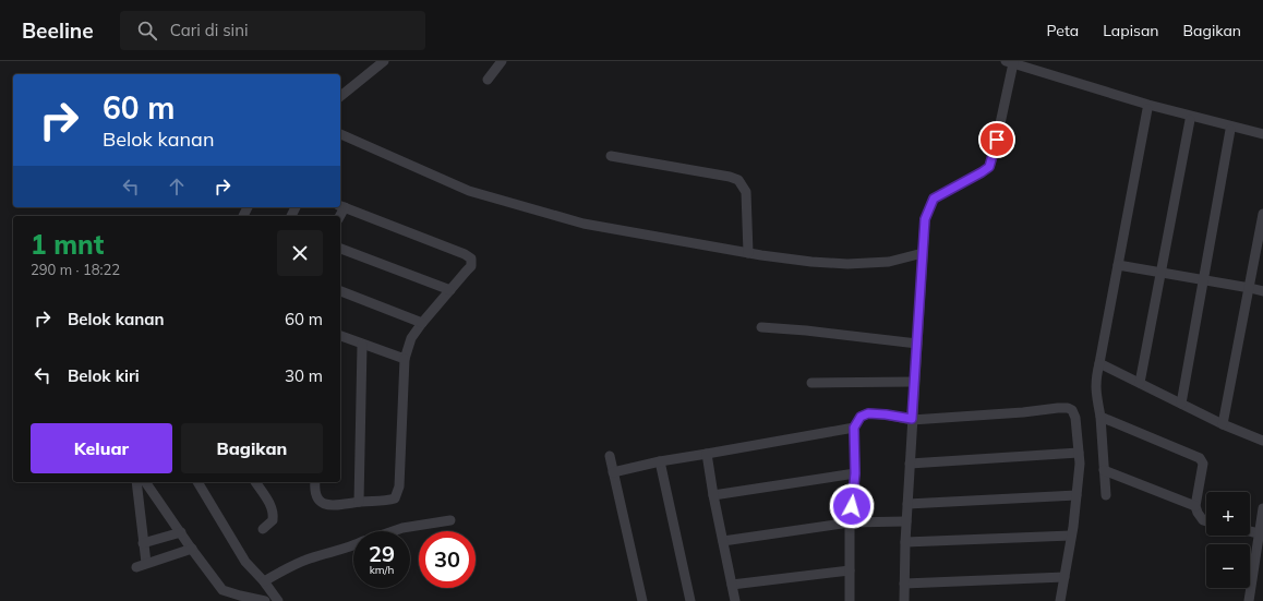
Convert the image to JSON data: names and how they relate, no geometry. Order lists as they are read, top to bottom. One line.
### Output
{"page":{"header":"Beeline","search":"Cari di sini","nav":["Peta","Lapisan","Bagikan"],"turn":["60 m","Belok kanan"],"heading":["1 mnt","290 m · 18:22"],"list":[{"name":"Belok kanan","value":"60 m"},{"name":"Belok kiri","value":"30 m"}],"buttons":["Keluar","Bagikan"],"map_buttons":["+","−"],"speed":"29 km/h","limit":"30"}}
